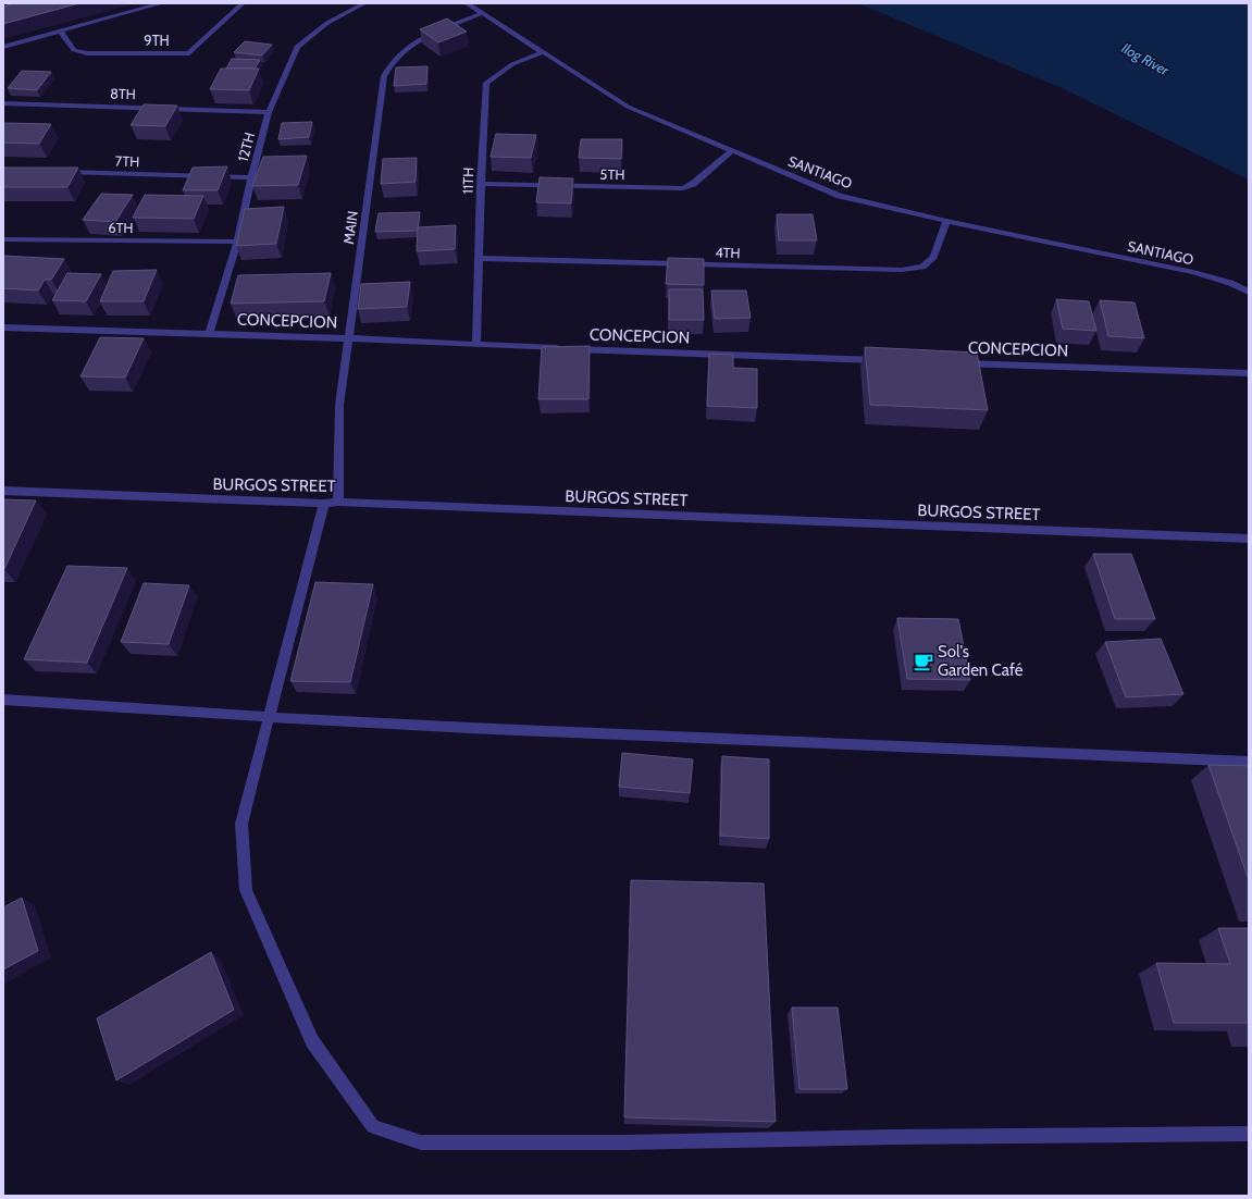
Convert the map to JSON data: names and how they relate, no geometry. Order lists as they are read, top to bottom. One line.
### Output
{"streets":{"street":["9TH","8TH","12TH","7TH","SANTIAGO","5TH","11TH","6TH","MAIN","4TH","CONCEPCION","BURGOS STREET"]},"crossings":[["8TH","12TH"],["12TH","7TH"],["12TH","6TH"],["12TH","CONCEPCION"],["SANTIAGO","5TH"],["SANTIAGO","11TH"],["SANTIAGO","MAIN"],["SANTIAGO","4TH"],["5TH","11TH"],["11TH","4TH"],["11TH","CONCEPCION"],["MAIN","CONCEPCION"],["MAIN","BURGOS STREET"]],"water":["Ilog River"],"places":{"cafe":["Sol's Garden Café"]}}
